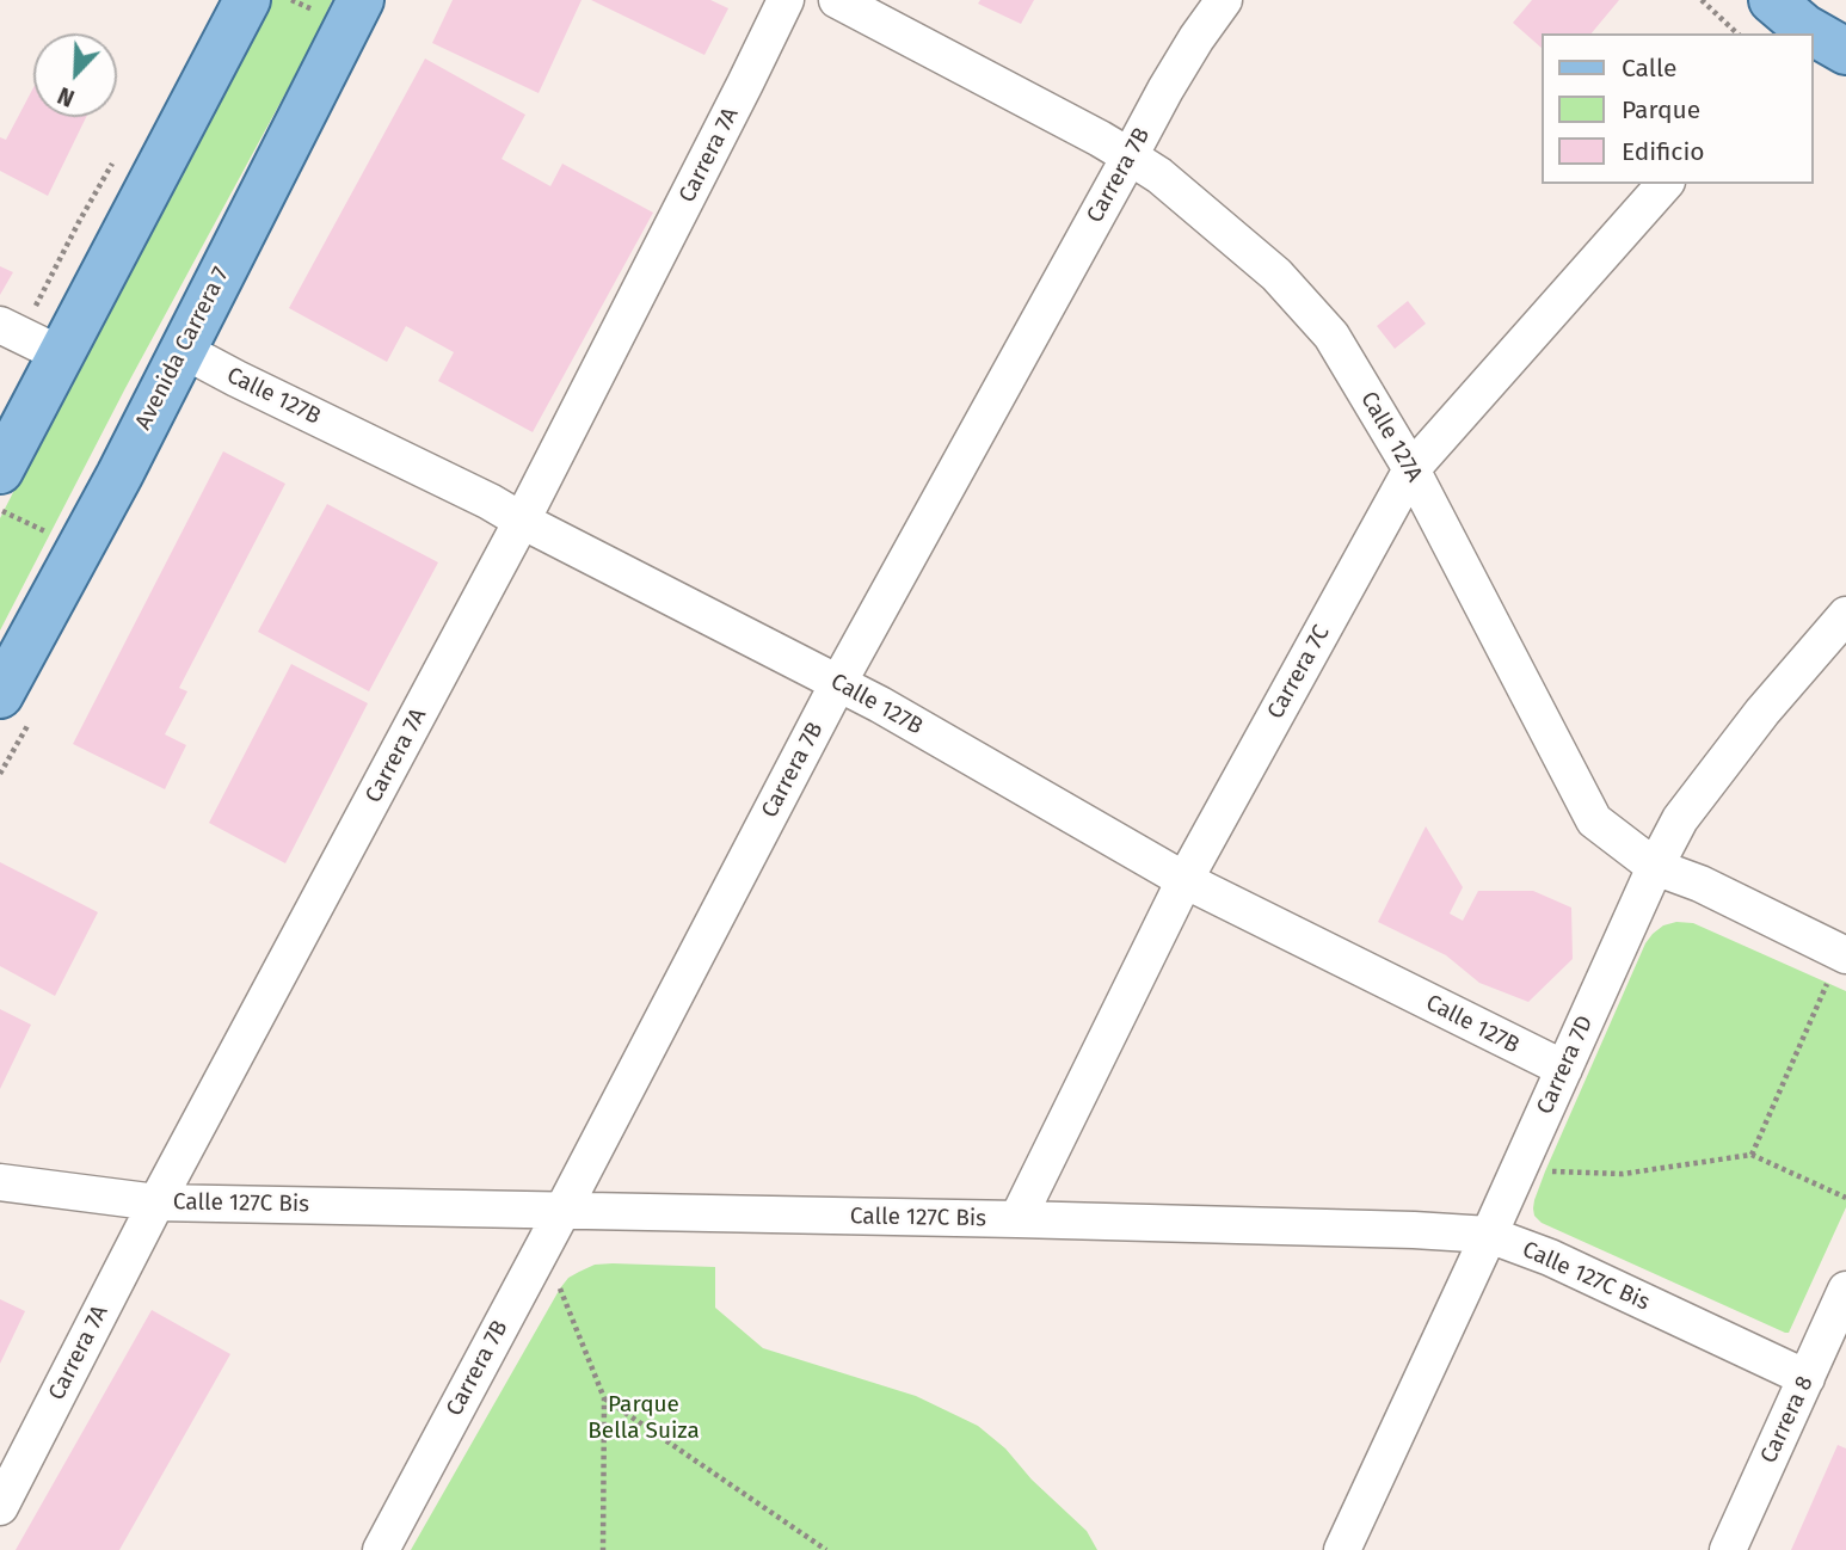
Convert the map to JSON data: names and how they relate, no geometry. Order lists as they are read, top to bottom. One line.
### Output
{"streets":{"main road":["Avenida Carrera 7"],"street":["Carrera 7A","Carrera 7B","Calle 127B","Calle 127A","Carrera 7C","Carrera 7D","Calle 127C Bis","Carrera 8"]},"crossings":[["Carrera 7A","Calle 127B"],["Carrera 7A","Calle 127C Bis"],["Carrera 7B","Calle 127B"],["Carrera 7B","Calle 127A"],["Carrera 7B","Calle 127C Bis"],["Avenida Carrera 7","Calle 127B"],["Calle 127B","Carrera 7C"],["Calle 127B","Carrera 7D"],["Calle 127A","Carrera 7C"],["Calle 127A","Carrera 7D"],["Carrera 7C","Calle 127C Bis"],["Carrera 7D","Calle 127C Bis"],["Calle 127C Bis","Carrera 8"]],"parks":["Parque Bella Suiza"],"legend":["Calle","Parque","Edificio"],"north":"bottom left"}
